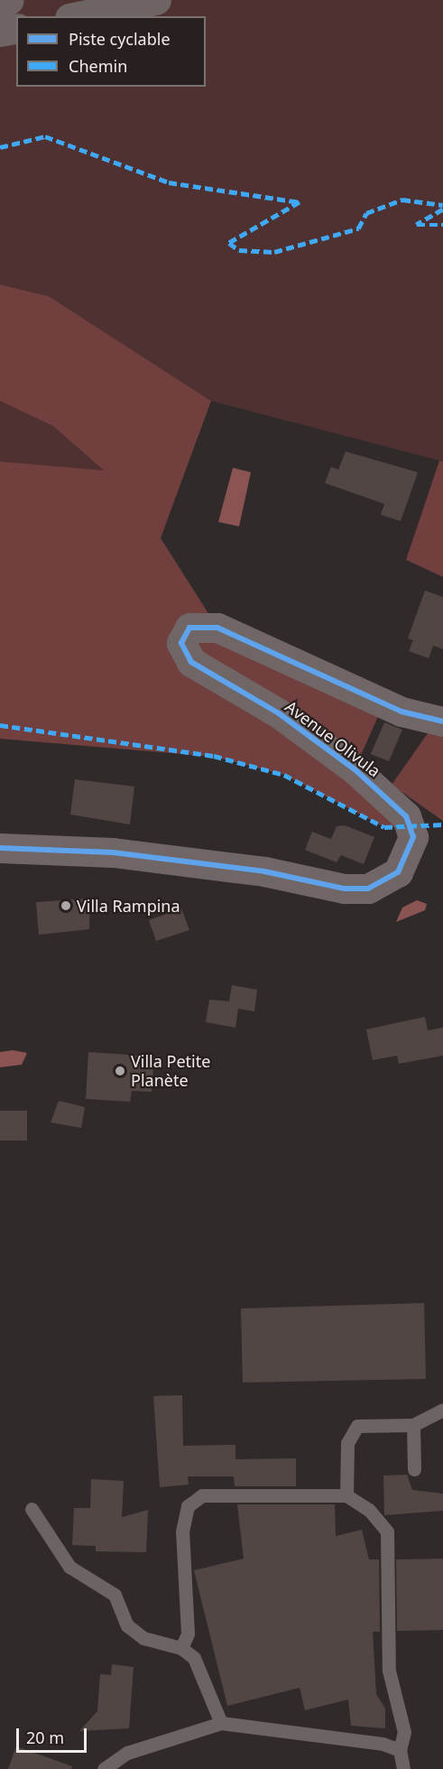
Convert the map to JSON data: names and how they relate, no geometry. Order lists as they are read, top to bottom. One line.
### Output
{"streets":{"street":["Avenue Olivula"]},"places":["Villa Rampina","Villa Petite Planète"],"legend":["Piste cyclable","Chemin"],"scale_bar":"20 m"}
